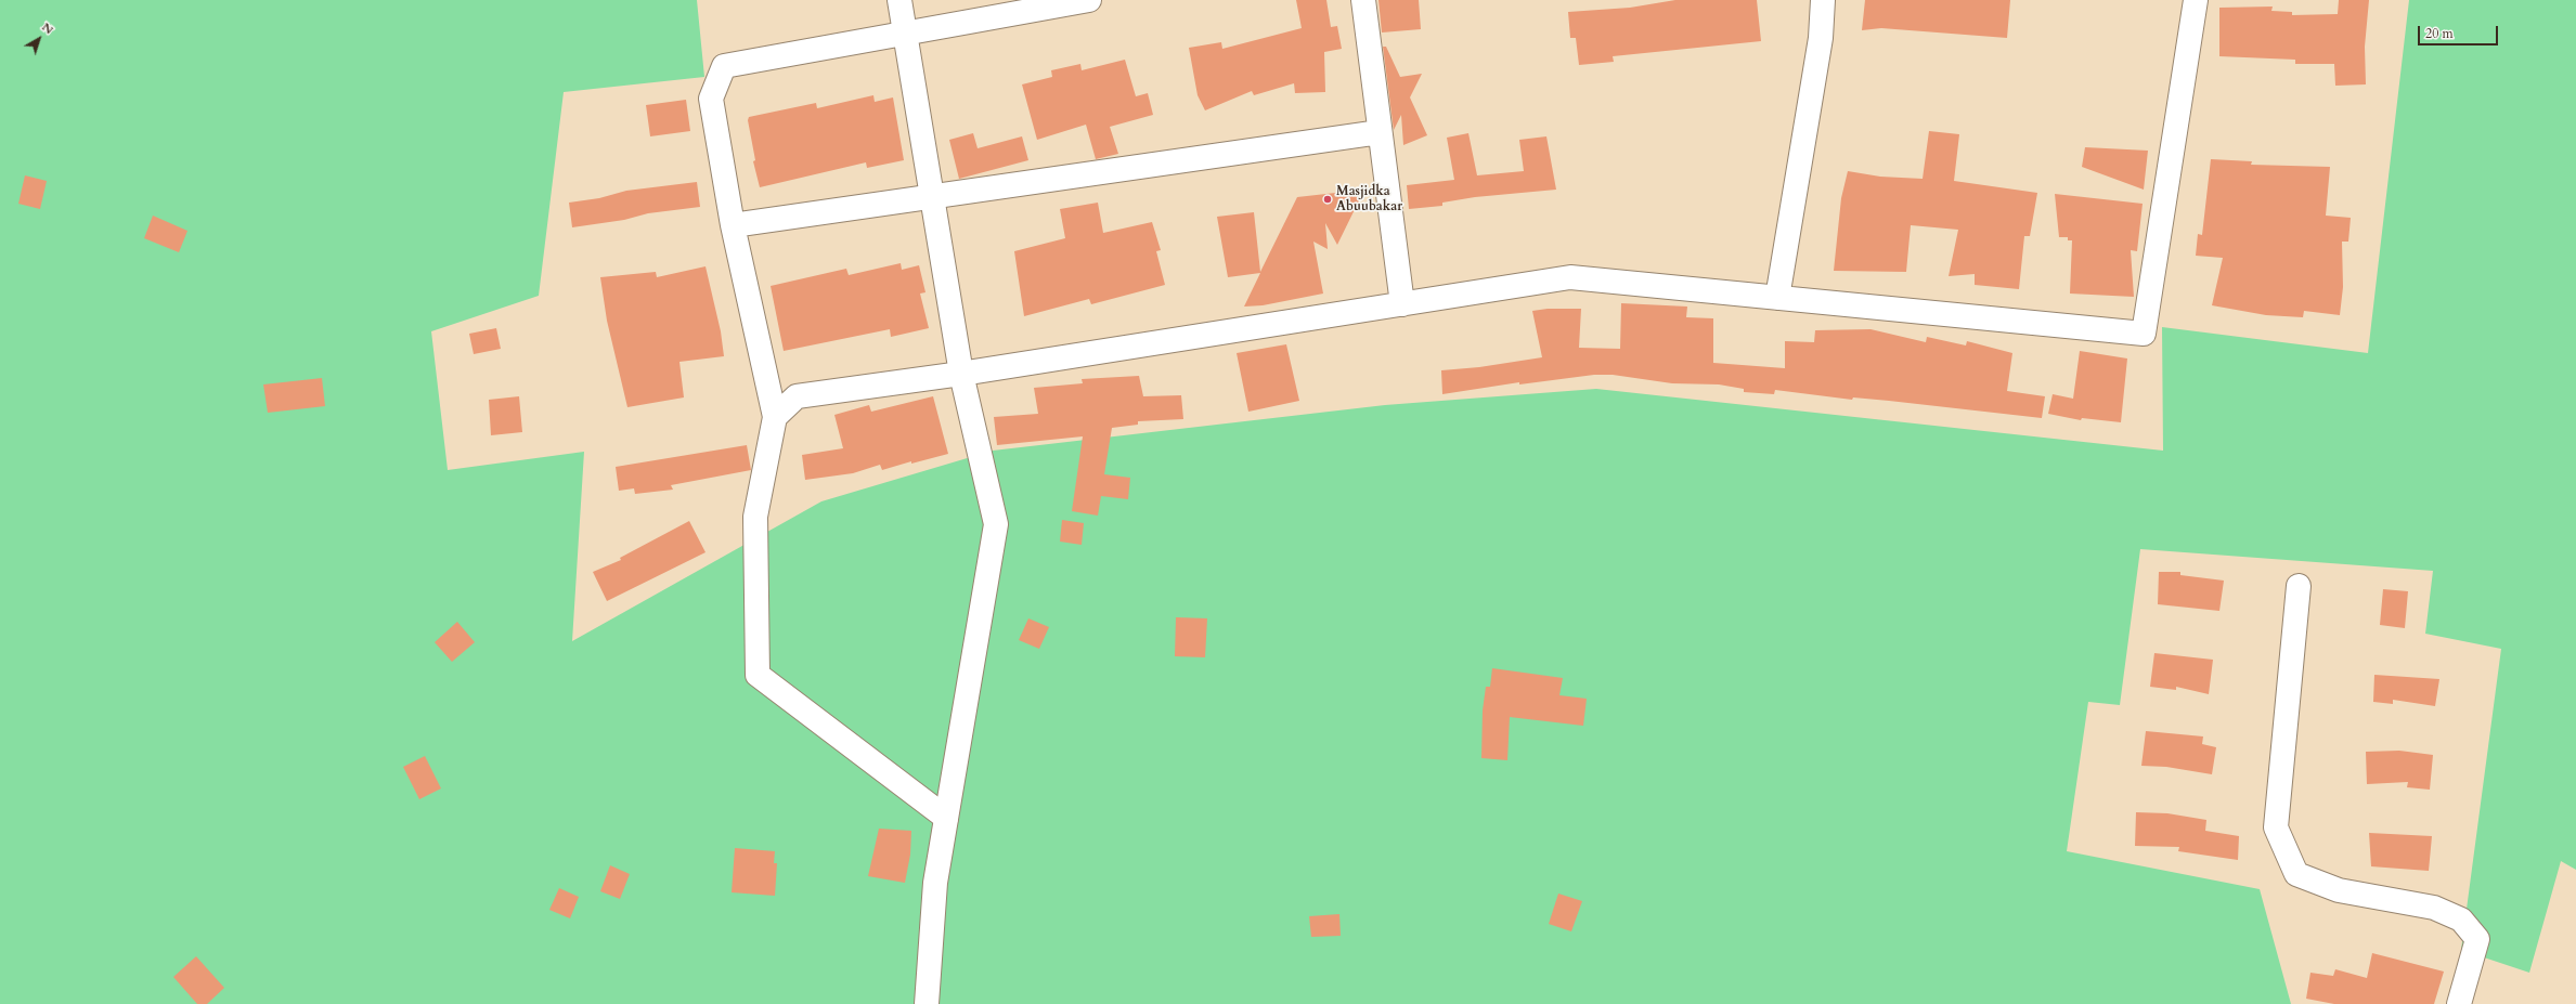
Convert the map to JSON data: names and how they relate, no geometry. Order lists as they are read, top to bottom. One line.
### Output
{"places":["Masjidka Abuubakar"],"scale_bar":"20 m","north":"top right"}
